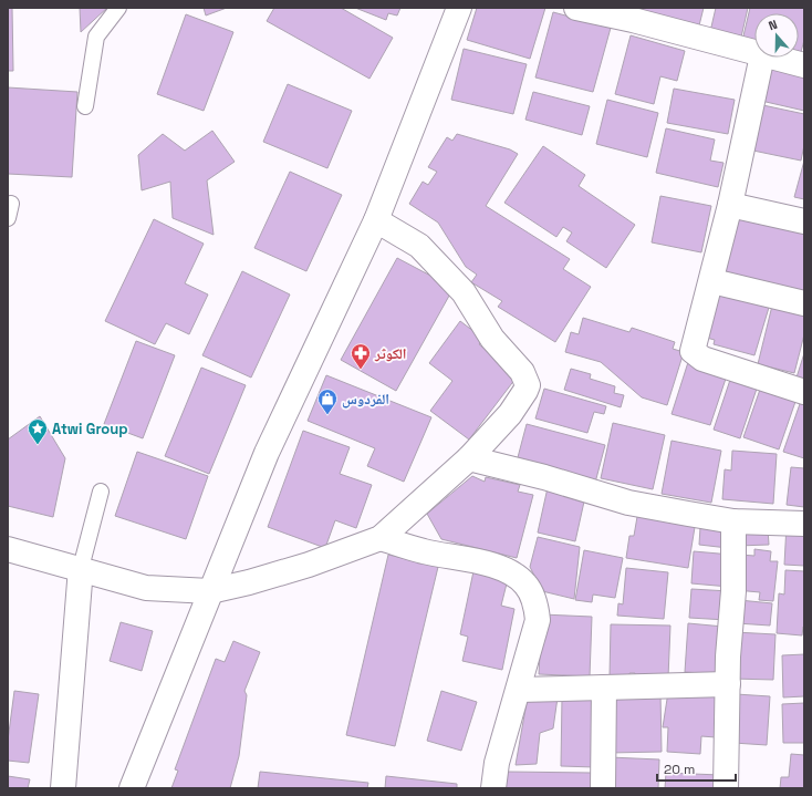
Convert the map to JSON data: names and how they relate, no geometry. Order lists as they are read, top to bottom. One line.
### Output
{"places":{"pharmacy":["الكوثر"],"shop":["الفردوس"],"place":["Atwi Group"]},"scale_bar":"20 m","north":"top"}
